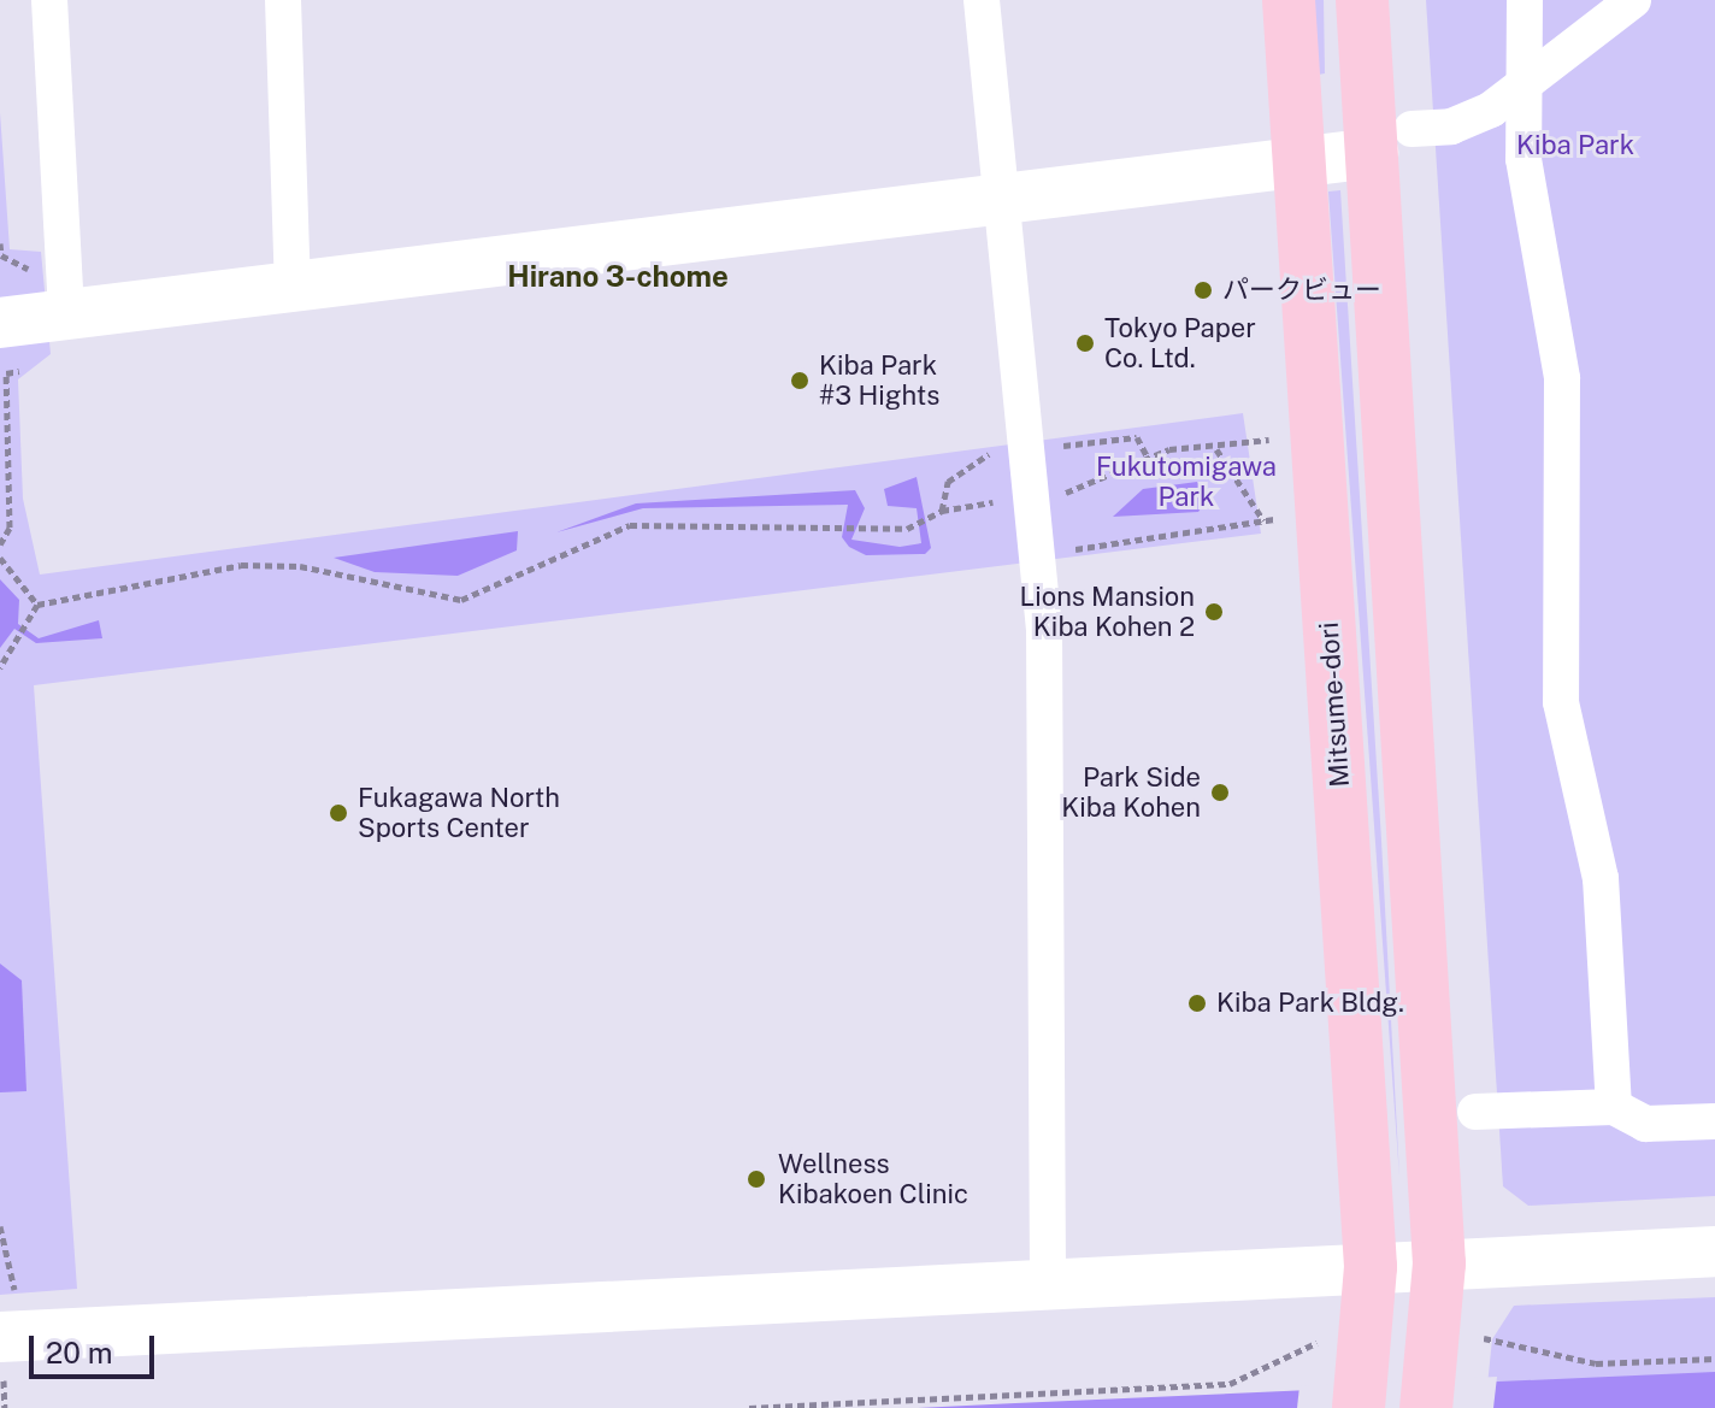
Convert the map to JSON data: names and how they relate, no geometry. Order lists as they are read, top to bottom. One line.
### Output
{"streets":{"main road":["Mitsume-dori"]},"districts":["Hirano 3-chome"],"parks":["Kiba Park","Fukutomigawa Park"],"places":["パークビュー","Tokyo Paper Co. Ltd.","Kiba Park #3 Hights","Lions Mansion Kiba Kohen 2","Park Side Kiba Kohen","Fukagawa North Sports Center","Kiba Park Bldg.","Wellness Kibakoen Clinic"],"scale_bar":"20 m"}
